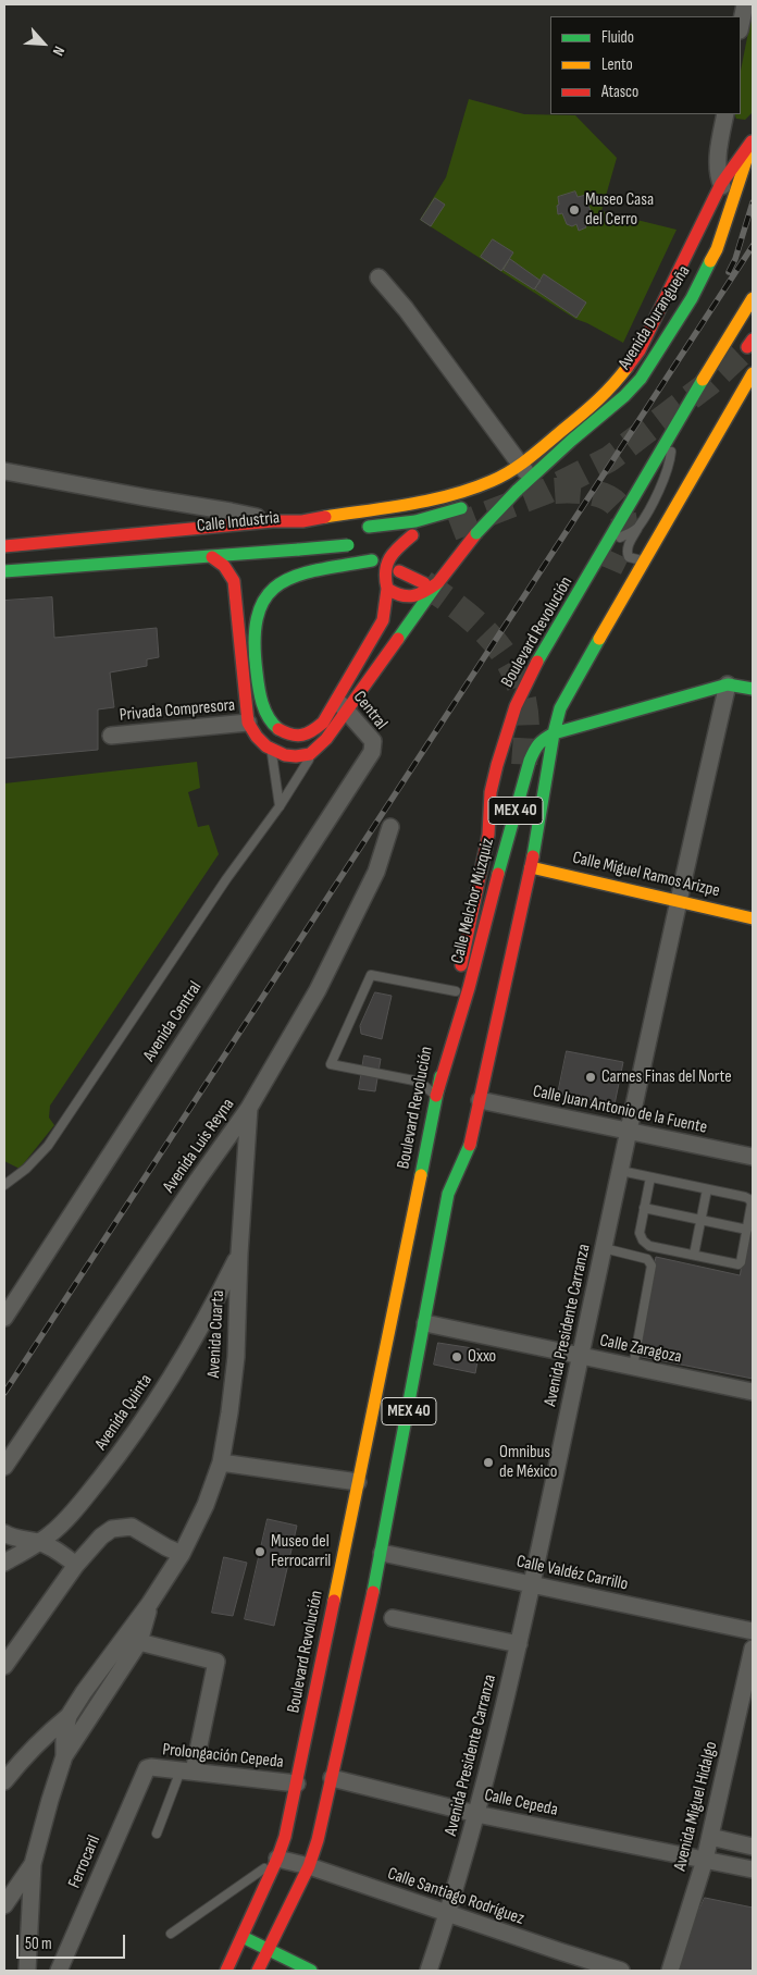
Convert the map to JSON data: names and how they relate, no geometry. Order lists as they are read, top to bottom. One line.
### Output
{"streets":{"main road":["Avenida Durangueña","Calle Industria","Boulevard Revolución","MEX 40","Calle Miguel Ramos Arizpe","Calle Melchor Múzquiz"],"street":["Privada Compresora","Central","Avenida Central","Calle Juan Antonio de la Fuente","Avenida Luis Reyna","Avenida Presidente Carranza","Avenida Cuarta","Calle Zaragoza","Avenida Quinta","Calle Valdéz Carrillo","Prolongación Cepeda","Calle Cepeda","Avenida Miguel Hidalgo","Ferrocaril","Calle Santiago Rodríguez"]},"crossings":[["Calle Industria","Central"],["Boulevard Revolución","Calle Melchor Múzquiz"],["Boulevard Revolución","Prolongación Cepeda"],["Boulevard Revolución","Calle Santiago Rodríguez"],["Central","Avenida Central"],["MEX 40","Calle Miguel Ramos Arizpe"],["MEX 40","Calle Melchor Múzquiz"],["MEX 40","Calle Juan Antonio de la Fuente"],["MEX 40","Calle Zaragoza"],["MEX 40","Calle Valdéz Carrillo"],["MEX 40","Calle Cepeda"],["MEX 40","Calle Santiago Rodríguez"],["Calle Miguel Ramos Arizpe","Avenida Presidente Carranza"],["Calle Melchor Múzquiz","Avenida Presidente Carranza"],["Calle Juan Antonio de la Fuente","Avenida Presidente Carranza"],["Avenida Luis Reyna","Avenida Cuarta"],["Avenida Presidente Carranza","Calle Zaragoza"],["Avenida Presidente Carranza","Calle Valdéz Carrillo"],["Avenida Presidente Carranza","Calle Cepeda"],["Avenida Presidente Carranza","Calle Santiago Rodríguez"],["Avenida Cuarta","Avenida Quinta"],["Prolongación Cepeda","Ferrocaril"],["Calle Cepeda","Avenida Miguel Hidalgo"]],"places":["Museo Casa del Cerro","Carnes Finas del Norte","Oxxo","Omnibus de México","Museo del Ferrocarril"],"legend":["Fluido","Lento","Atasco"],"scale_bar":"50 m","north":"bottom right"}
